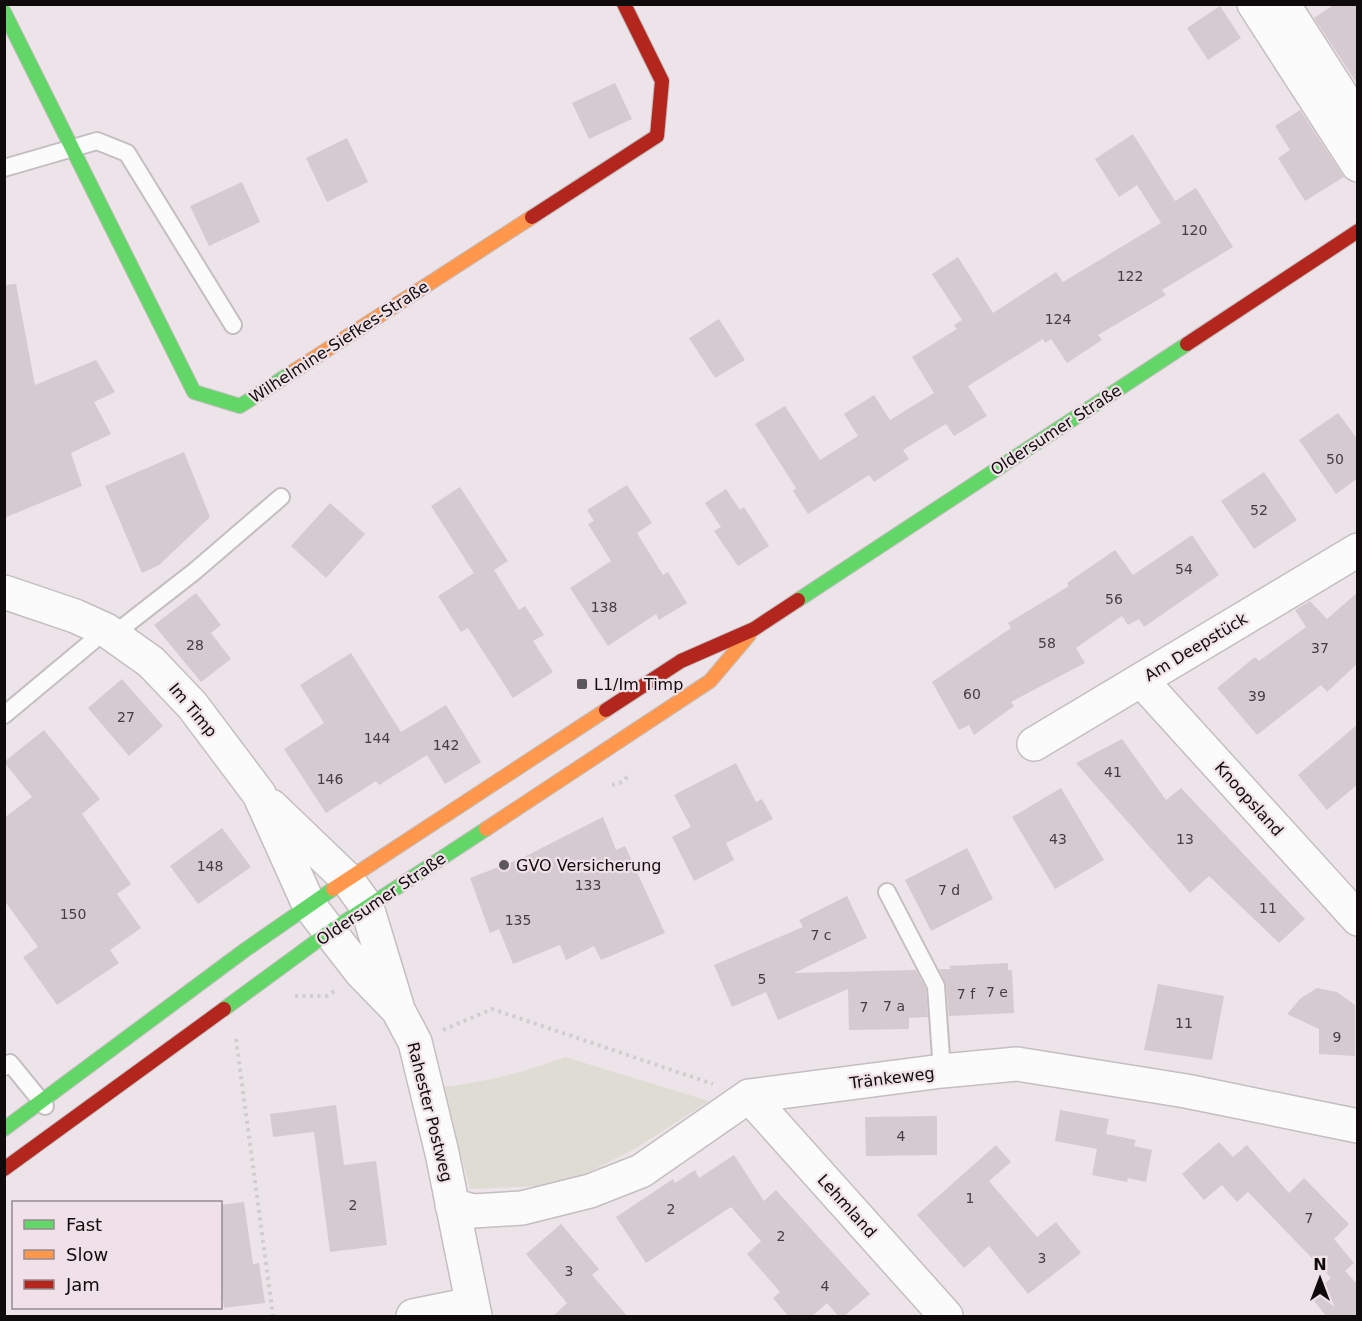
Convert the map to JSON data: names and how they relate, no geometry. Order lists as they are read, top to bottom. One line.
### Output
{"streets":{"main road":["Wilhelmine-Siefkes-Straße","Oldersumer Straße"],"street":["Am Deepstück","Im Timp","Knoopsland","Tränkeweg","Rahester Postweg","Lehmland"]},"crossings":[["Oldersumer Straße","Im Timp"],["Oldersumer Straße","Rahester Postweg"],["Am Deepstück","Knoopsland"],["Im Timp","Rahester Postweg"],["Tränkeweg","Rahester Postweg"],["Tränkeweg","Lehmland"]],"places":{"transit":["L1/Im Timp"],"other":["GVO Versicherung"]},"house_numbers":["120","122","124","50","52","54","56","138","58","28","37","60","39","27","144","142","41","146","43","13","148","133","7 d","11","150","135","7 c","5","7 e","7 f","7 a","7","11","9","4","1","2","2","7","2","3","3","4"],"legend":["Fast","Slow","Jam"],"north":"top"}
